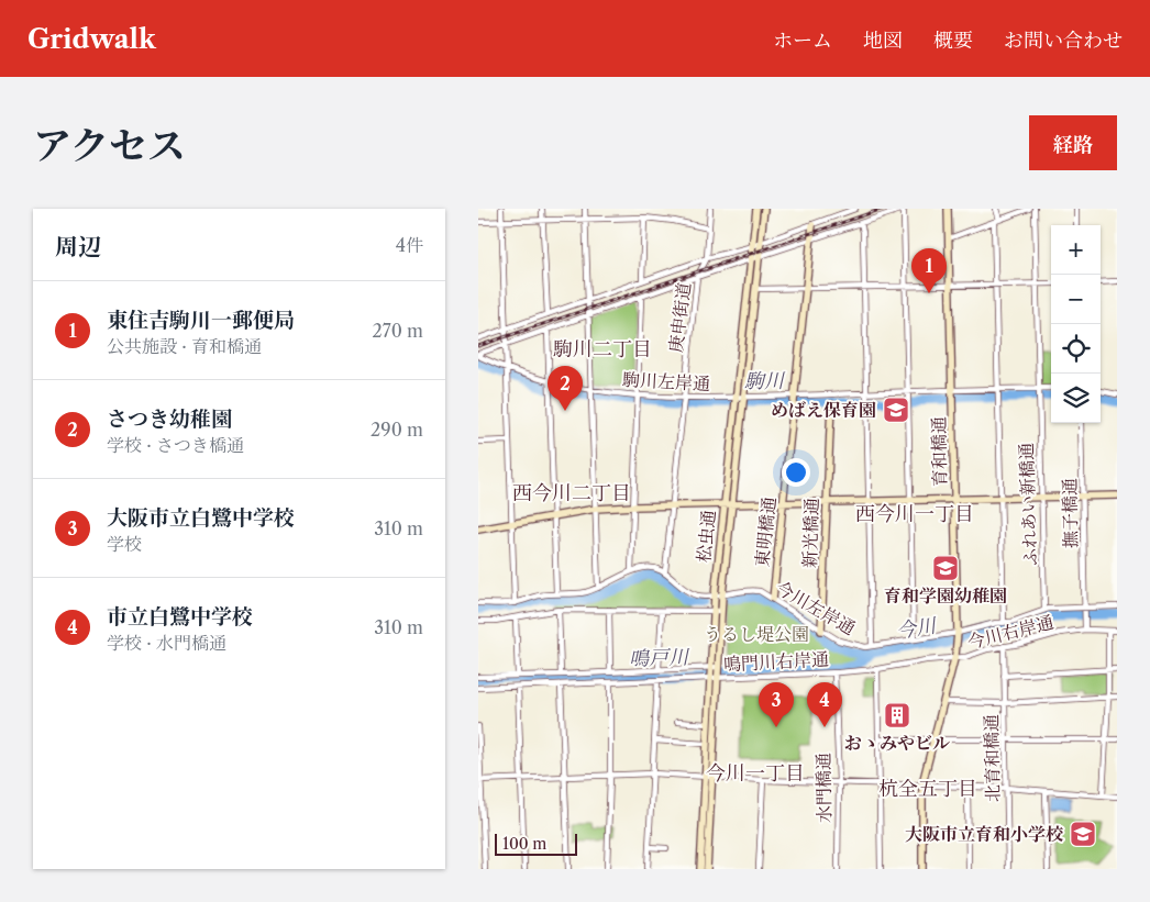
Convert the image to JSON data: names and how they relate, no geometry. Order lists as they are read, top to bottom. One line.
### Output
{"streets":{"street":["庚申街道","駒川左岸通","育和橋通","ふれあい新橋通","撫子橋通","東明橋通","新光橋通","松虫通","今川左岸通","今川右岸通","鳴門川右岸通","北育和橋通","水門橋通"]},"crossings":[["庚申街道","駒川左岸通"],["駒川左岸通","育和橋通"],["駒川左岸通","ふれあい新橋通"],["駒川左岸通","東明橋通"],["駒川左岸通","松虫通"],["育和橋通","今川左岸通"],["育和橋通","今川右岸通"],["ふれあい新橋通","今川左岸通"],["撫子橋通","今川左岸通"],["撫子橋通","今川右岸通"],["東明橋通","今川左岸通"],["新光橋通","今川左岸通"],["松虫通","今川左岸通"],["松虫通","鳴門川右岸通"],["今川右岸通","鳴門川右岸通"],["今川右岸通","北育和橋通"],["鳴門川右岸通","水門橋通"]],"districts":["駒川二丁目","西今川二丁目","西今川一丁目","今川一丁目","杭全五丁目"],"water":["駒川","今川","鳴戸川"],"parks":["うるし堤公園"],"places":{"school or university":["めばえ保育園","育和学園幼稚園","大阪市立育和小学校"],"building":["おゝみやビル"]},"scale_bar":"100 m","page":{"header":"Gridwalk","nav":["ホーム","地図","概要","お問い合わせ"],"title":"アクセス","buttons":"経路","heading":["周辺","4件"],"map_buttons":["+","−"],"pins":["1","2","3","4"],"list":[{"mark":"1","name":"東住吉駒川一郵便局","note":"公共施設 · 育和橋通","value":"270 m"},{"mark":"2","name":"さつき幼稚園","note":"学校 · さつき橋通","value":"290 m"},{"mark":"3","name":"大阪市立白鷺中学校","note":"学校","value":"310 m"},{"mark":"4","name":"市立白鷺中学校","note":"学校 · 水門橋通","value":"310 m"}],"scale":"100 m"}}
